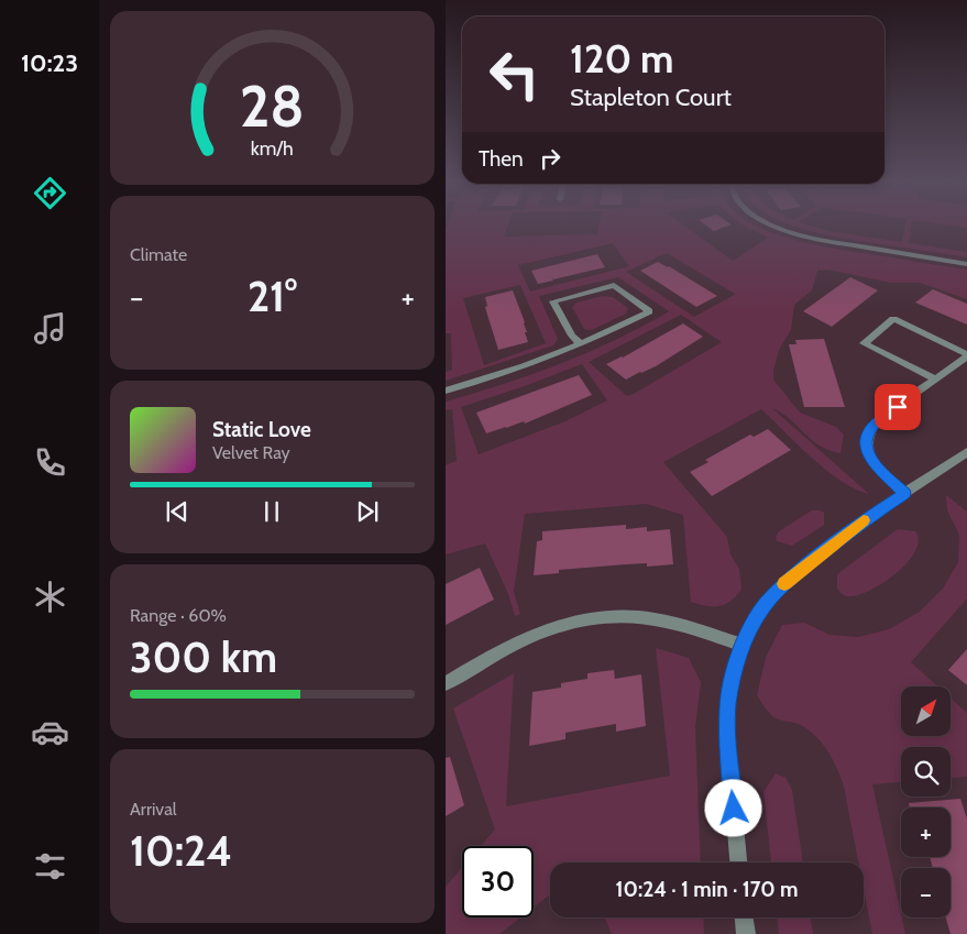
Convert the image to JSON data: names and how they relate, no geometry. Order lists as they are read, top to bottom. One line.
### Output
{"north":"top right","page":{"tabs":"10:23","turn":["120 m","Stapleton Court"],"then":"Then","tile":["Climate",["Range · 60%","300 km"],["Arrival","10:24"]],"heat":["−","21°","+"],"song":["Static Love","Velvet Ray"],"map_buttons":["+","−"],"limit":"30","trip":"10:24 · 1 min · 170 m","gauge":["28","km/h"]}}
